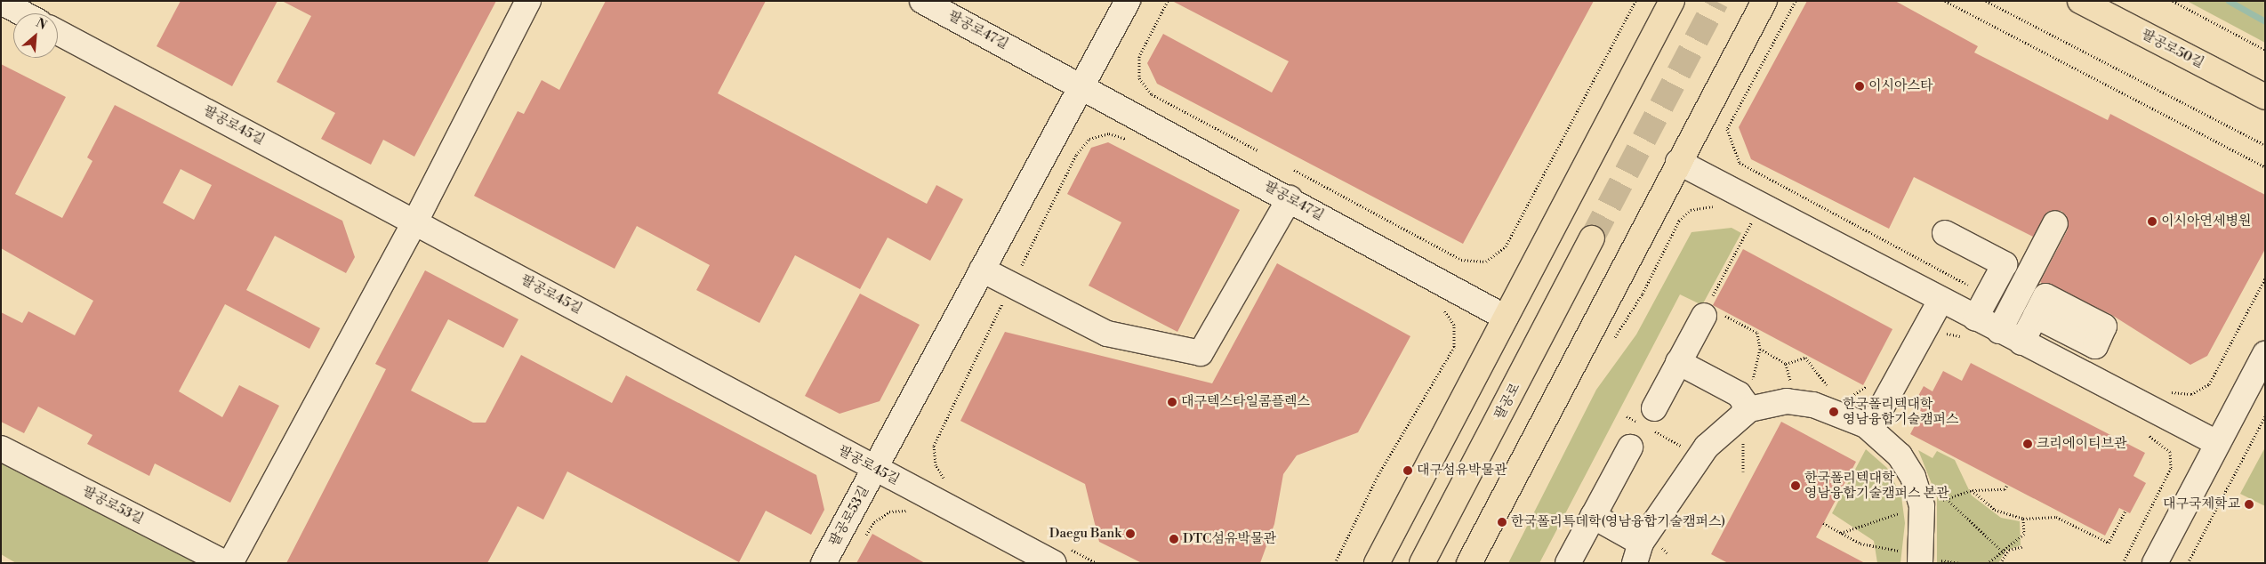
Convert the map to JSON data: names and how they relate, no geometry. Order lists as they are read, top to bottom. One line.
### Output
{"streets":{"main road":["팔공로50길","팔공로"],"street":["팔공로47길","팔공로45길","팔공로53길"]},"crossings":[["팔공로47길","팔공로53길"],["팔공로45길","팔공로53길"]],"places":["이시아스타","이시아연세병원","대구텍스타일콤플렉스","한국폴리텍대학 영남융합기술캠퍼스","크리에이티브관","대구섬유박물관","한국폴리텍대학 영남융합기술캠퍼스 본관","대구국제학교","한국폴리특데학(영남융합기술캠퍼스)","Daegu Bank","DTC섬유박물관"],"north":"top right"}
